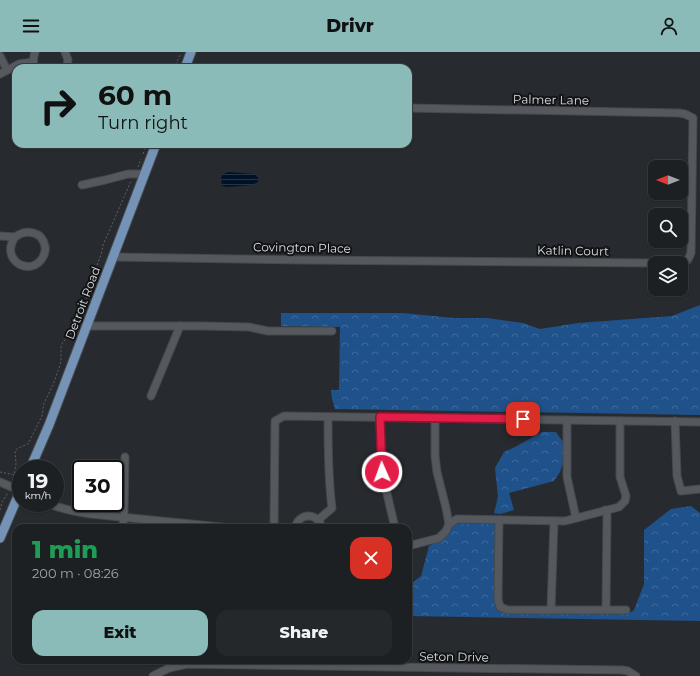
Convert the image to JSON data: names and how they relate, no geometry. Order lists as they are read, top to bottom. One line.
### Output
{"streets":{"main road":["Detroit Road"],"street":["Palmer Lane","Covington Place","Katlin Court","Seton Drive"]},"crossings":[["Covington Place","Katlin Court"],["Covington Place","Detroit Road"]],"north":"left","page":{"header":"Drivr","turn":["60 m","Turn right"],"speed":"19 km/h","limit":"30","heading":["1 min","200 m · 08:26"],"buttons":["Exit","Share"]}}
